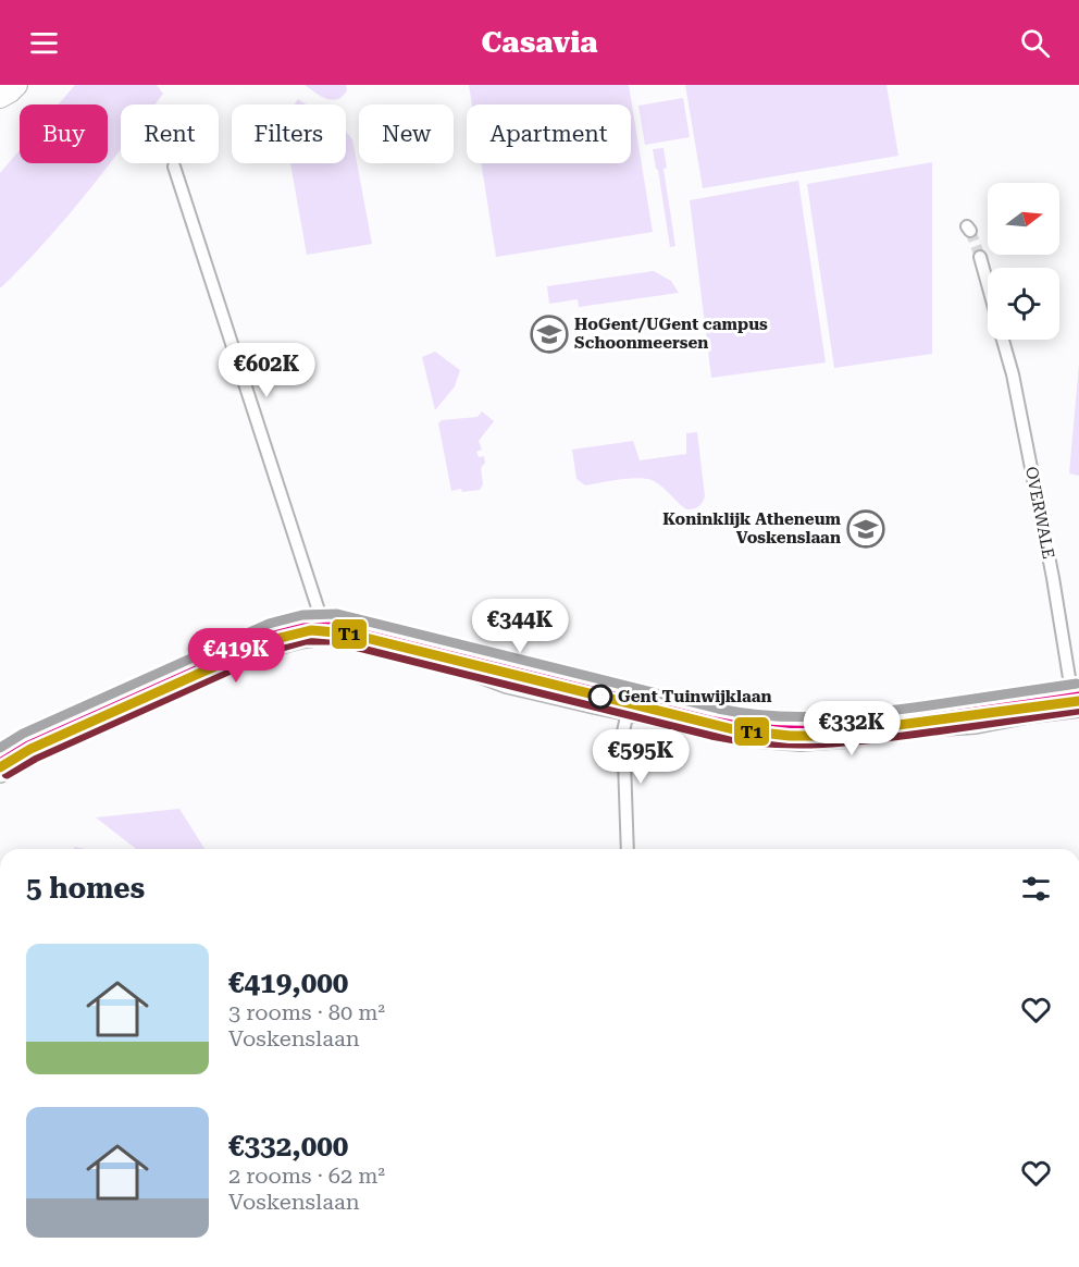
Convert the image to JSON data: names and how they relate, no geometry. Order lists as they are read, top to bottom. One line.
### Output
{"streets":{"street":["OVERWALE"]},"places":{"school or university":["HoGent/UGent campus Schoonmeersen","Koninklijk Atheneum Voskenslaan"],"other":["Gent Tuinwijklaan"]},"lines":["transit line T1"],"north":"right","page":{"header":"Casavia","chip":["Buy","Rent","Filters","New","Apartment"],"price":["€602K","€344K","€419K","€332K","€595K"],"heading":"5 homes","list":[{"name":"€419,000","note":"3 rooms · 80 m² · Voskenslaan"},{"name":"€332,000","note":"2 rooms · 62 m² · Voskenslaan"}]}}
